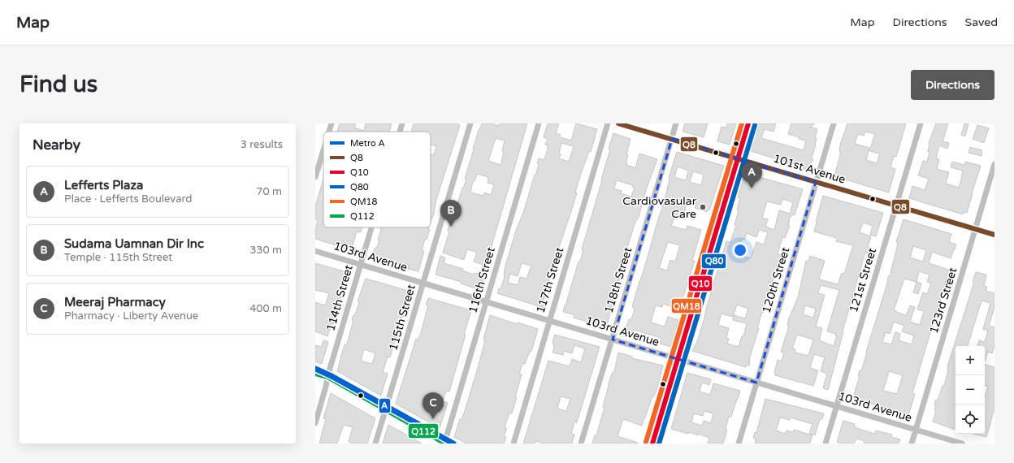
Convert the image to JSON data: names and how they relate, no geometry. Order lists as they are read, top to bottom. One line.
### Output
{"streets":{"street":["101st Avenue","103rd Avenue","116th Street","117th Street","118th Street","120th Street","121st Street","114th Street","123rd Street","115th Street"]},"crossings":[["101st Avenue","118th Street"],["101st Avenue","120th Street"],["101st Avenue","121st Street"],["101st Avenue","123rd Street"],["103rd Avenue","116th Street"],["103rd Avenue","117th Street"],["103rd Avenue","118th Street"],["103rd Avenue","120th Street"],["103rd Avenue","121st Street"],["103rd Avenue","114th Street"],["103rd Avenue","123rd Street"],["103rd Avenue","115th Street"]],"places":["Cardiovasular Care"],"lines":["transit line Q8","transit line Q10","transit line QM18","transit line Q80","metro line A","transit line Q112"],"legend":["Metro A","Q8","Q10","Q80","QM18","Q112"],"page":{"header":"Map","nav":["Map","Directions","Saved"],"buttons":"Directions","title":"Find us","heading":["Nearby","3 results"],"pins":["A","B","C"],"list":[{"mark":"A","name":"Lefferts Plaza","note":"Place · Lefferts Boulevard","value":"70 m"},{"mark":"B","name":"Sudama Uamnan Dir Inc","note":"Temple · 115th Street","value":"330 m"},{"mark":"C","name":"Meeraj Pharmacy","note":"Pharmacy · Liberty Avenue","value":"400 m"}],"map_buttons":["+","−"]}}
